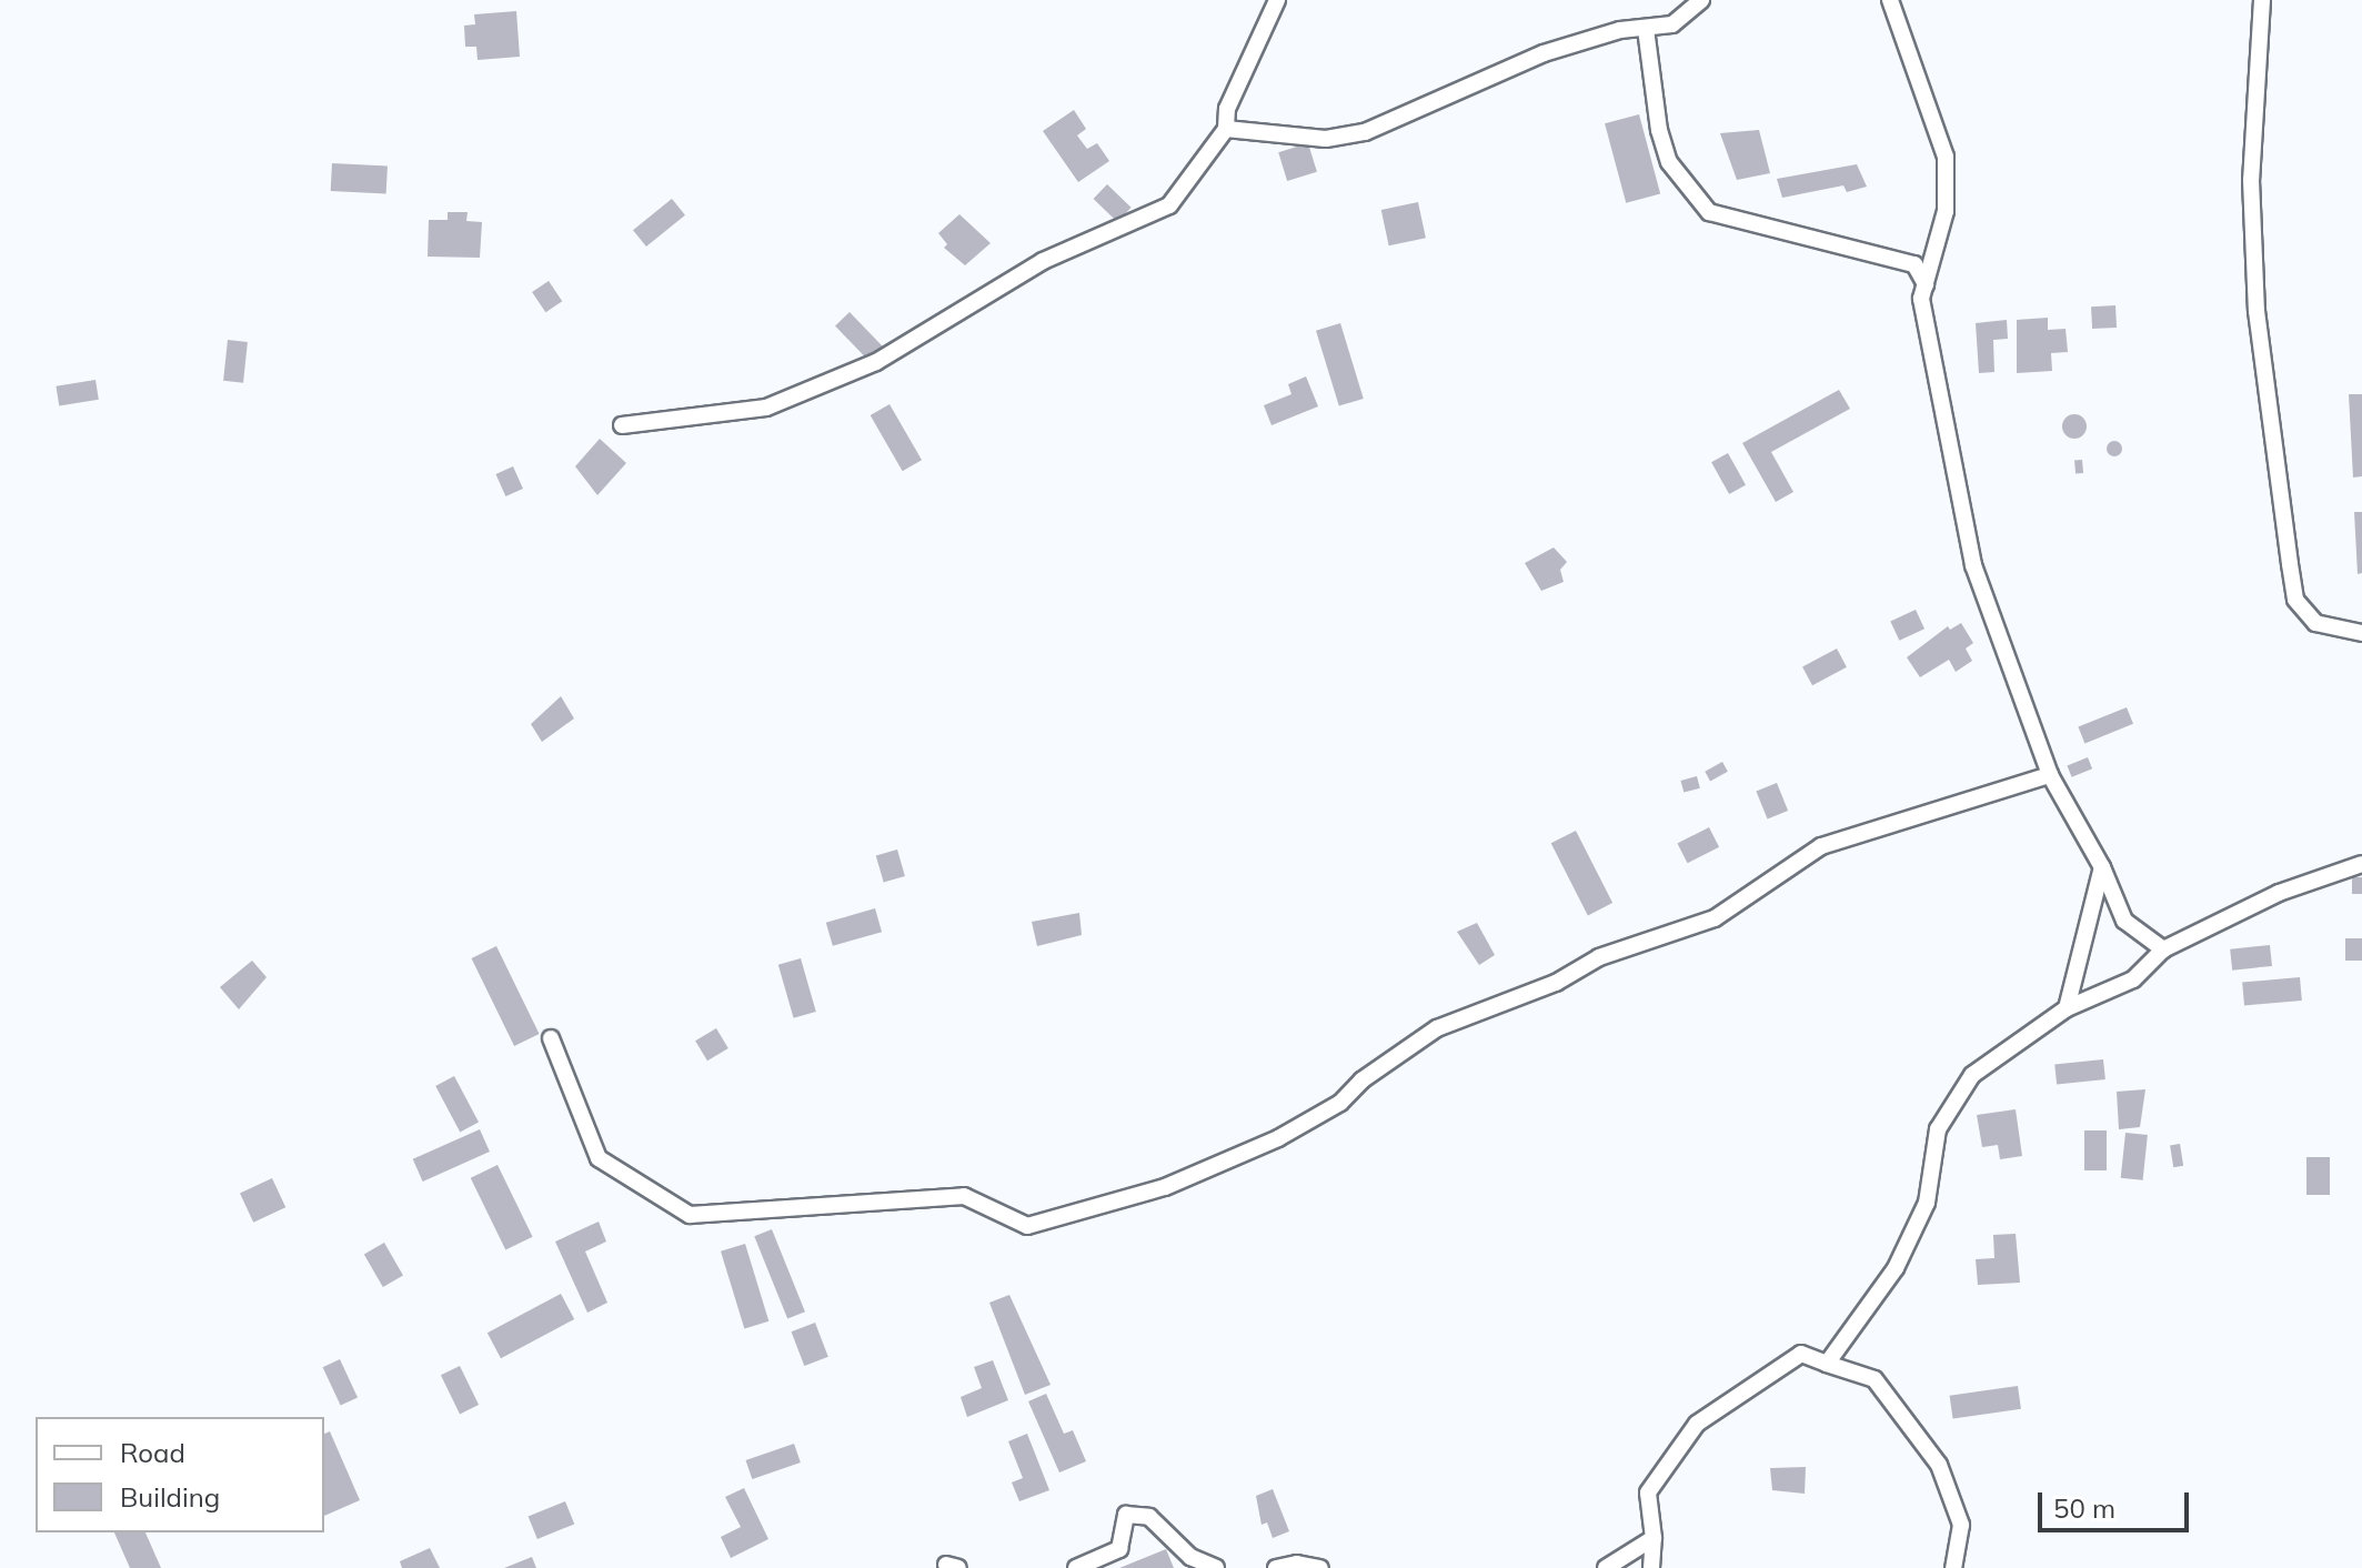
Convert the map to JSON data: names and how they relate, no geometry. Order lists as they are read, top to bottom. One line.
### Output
{"legend":["Road","Building"],"scale_bar":"50 m"}
